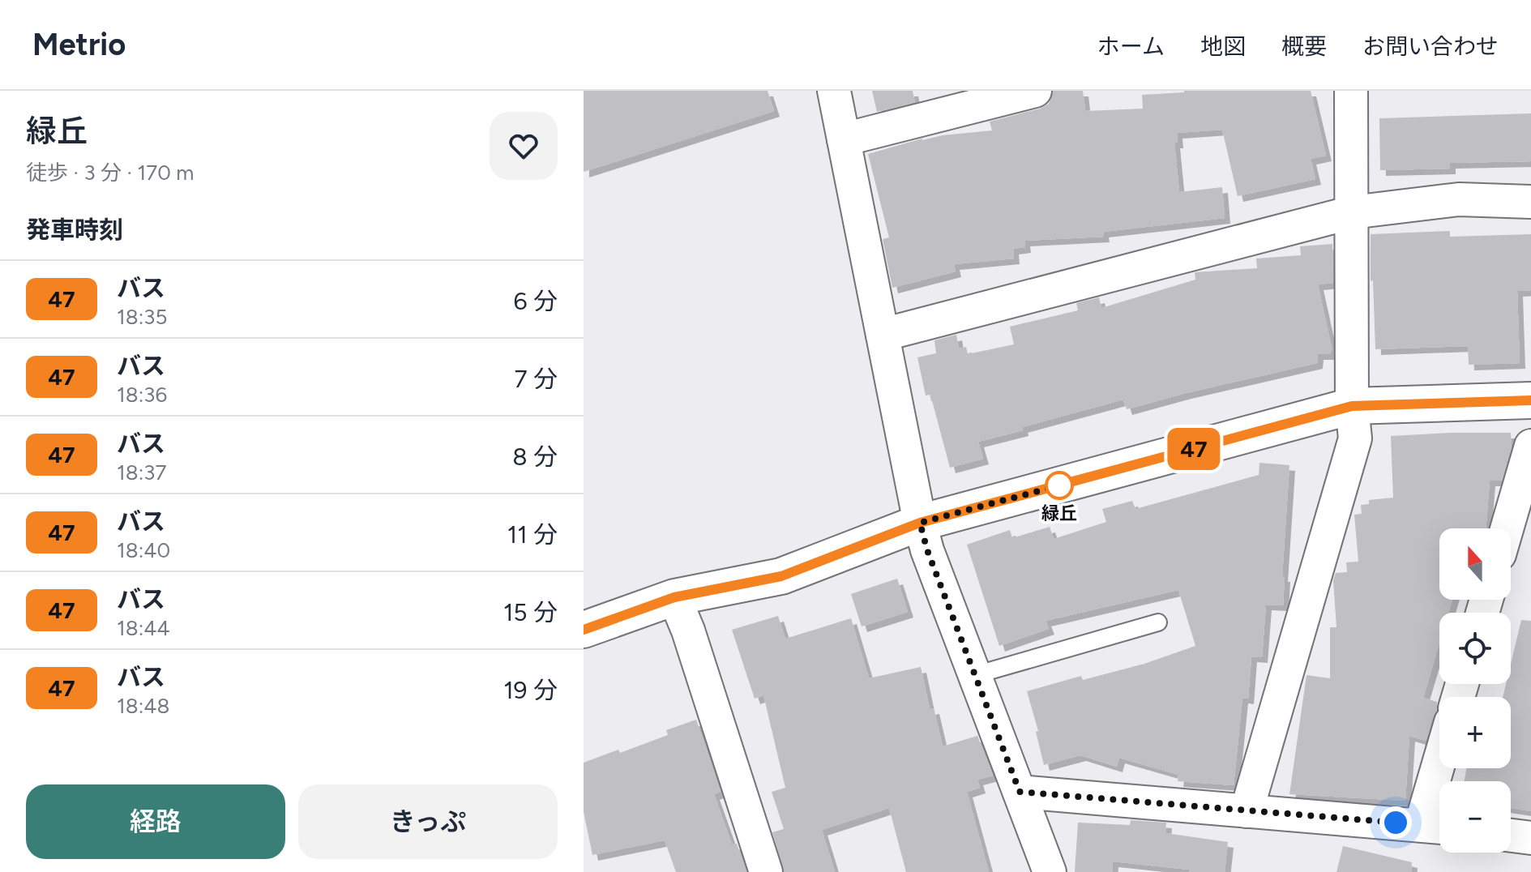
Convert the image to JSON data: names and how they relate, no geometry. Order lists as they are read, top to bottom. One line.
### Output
{"places":["緑丘"],"lines":["bus line 47"],"north":"top","page":{"header":"Metrio","nav":["ホーム","地図","概要","お問い合わせ"],"heading":[["緑丘","徒歩 · 3 分 · 170 m"],"発車時刻"],"on_map":"47","list":[{"mark":"47","name":"バス","note":"18:35","value":"6 分"},{"mark":"47","name":"バス","note":"18:36","value":"7 分"},{"mark":"47","name":"バス","note":"18:37","value":"8 分"},{"mark":"47","name":"バス","note":"18:40","value":"11 分"},{"mark":"47","name":"バス","note":"18:44","value":"15 分"},{"mark":"47","name":"バス","note":"18:48","value":"19 分"}],"map_buttons":["+","−"],"buttons":["経路","きっぷ"]}}
